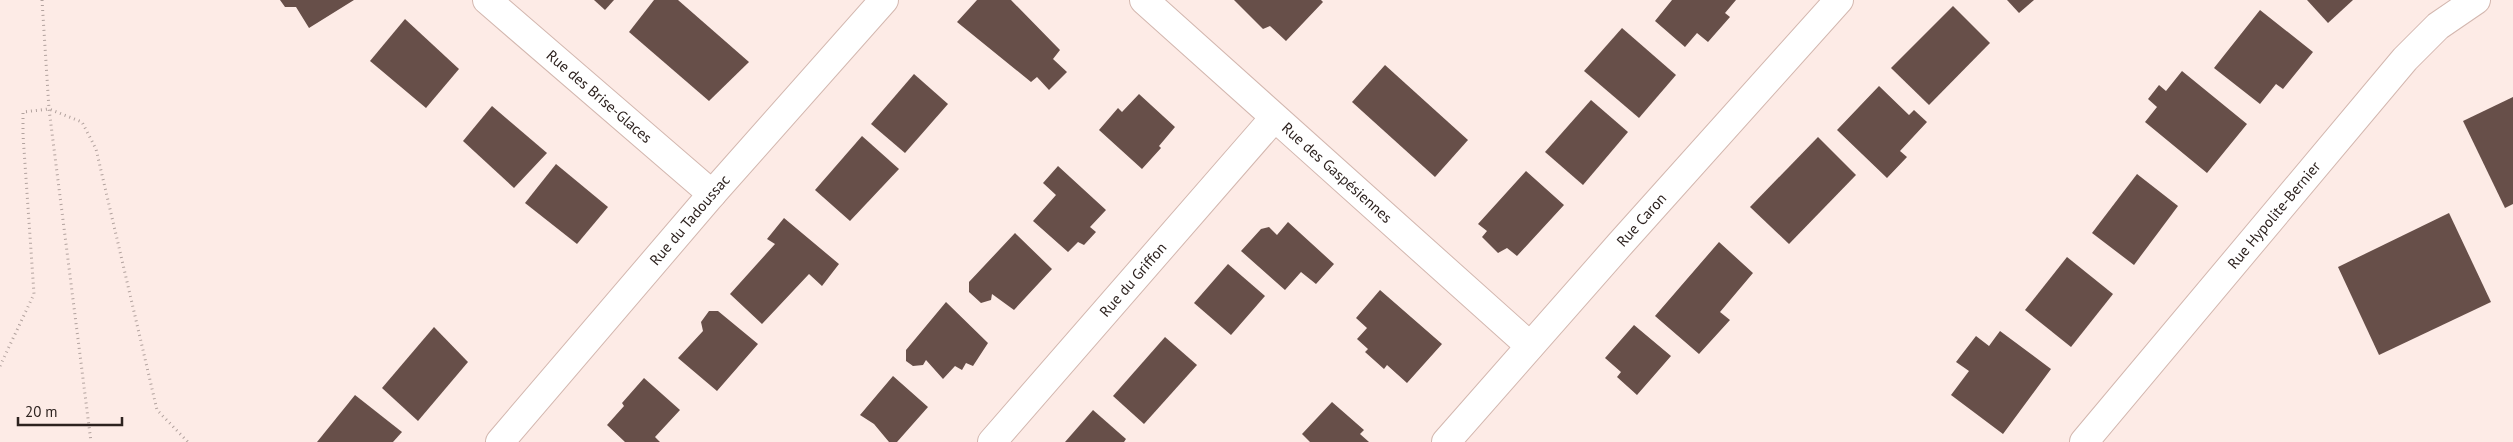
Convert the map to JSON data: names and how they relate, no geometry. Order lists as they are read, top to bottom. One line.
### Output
{"streets":{"street":["Rue des Brise-Glaces","Rue des Gaspésiennes","Rue Hypolite-Bernier","Rue du Tadoussac","Rue Caron","Rue du Griffon"]},"crossings":[["Rue des Brise-Glaces","Rue du Tadoussac"],["Rue des Gaspésiennes","Rue Caron"],["Rue des Gaspésiennes","Rue du Griffon"]],"scale_bar":"20 m"}
